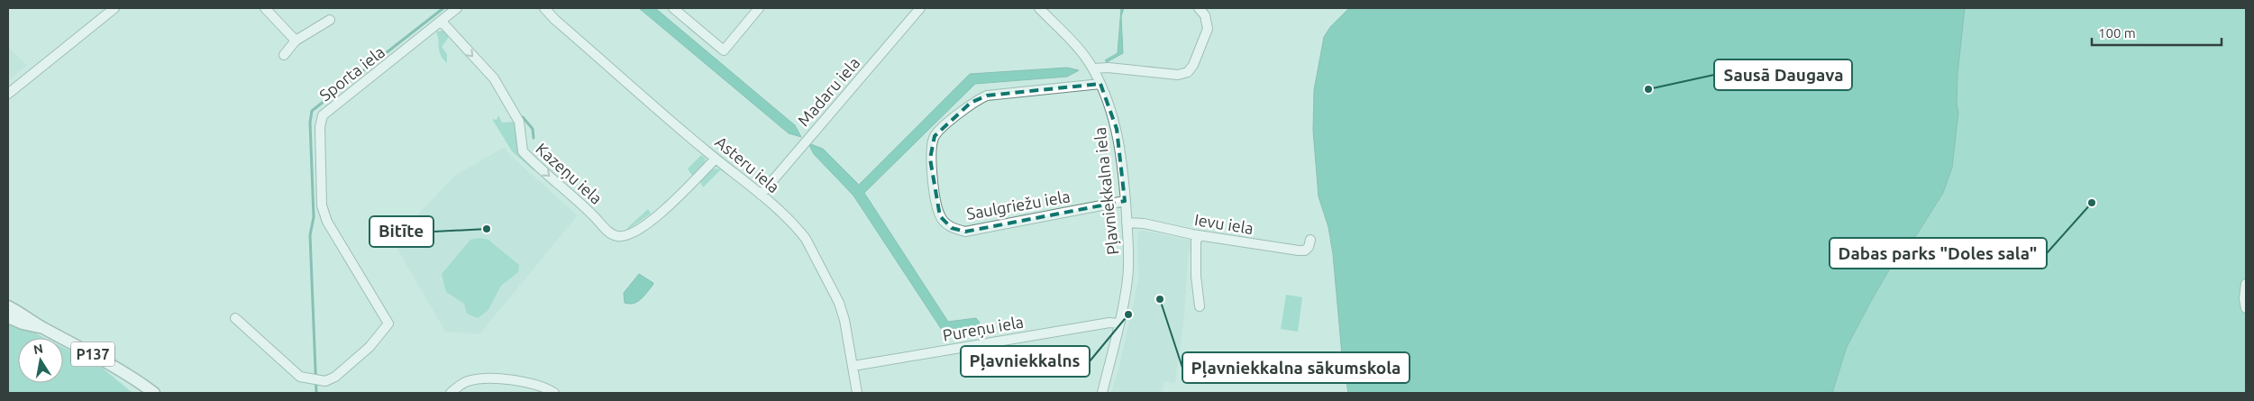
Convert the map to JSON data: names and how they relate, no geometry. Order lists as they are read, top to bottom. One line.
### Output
{"streets":{"main road":["P137"],"street":["Sporta iela","Madaru iela","Asteru iela","Kazeņu iela","Pļavniekkalna iela","Saulgriežu iela","Ievu iela","Pureņu iela"]},"crossings":[["Sporta iela","Kazeņu iela"],["Madaru iela","Asteru iela"],["Asteru iela","Kazeņu iela"],["Asteru iela","Pureņu iela"],["Pļavniekkalna iela","Saulgriežu iela"],["Pļavniekkalna iela","Ievu iela"],["Pļavniekkalna iela","Pureņu iela"]],"places":["Sausā Daugava","Dabas parks \"Doles sala\"","Bitīte","Pļavniekkalna sākumskola","Pļavniekkalns"],"scale_bar":"100 m","north":"top"}
